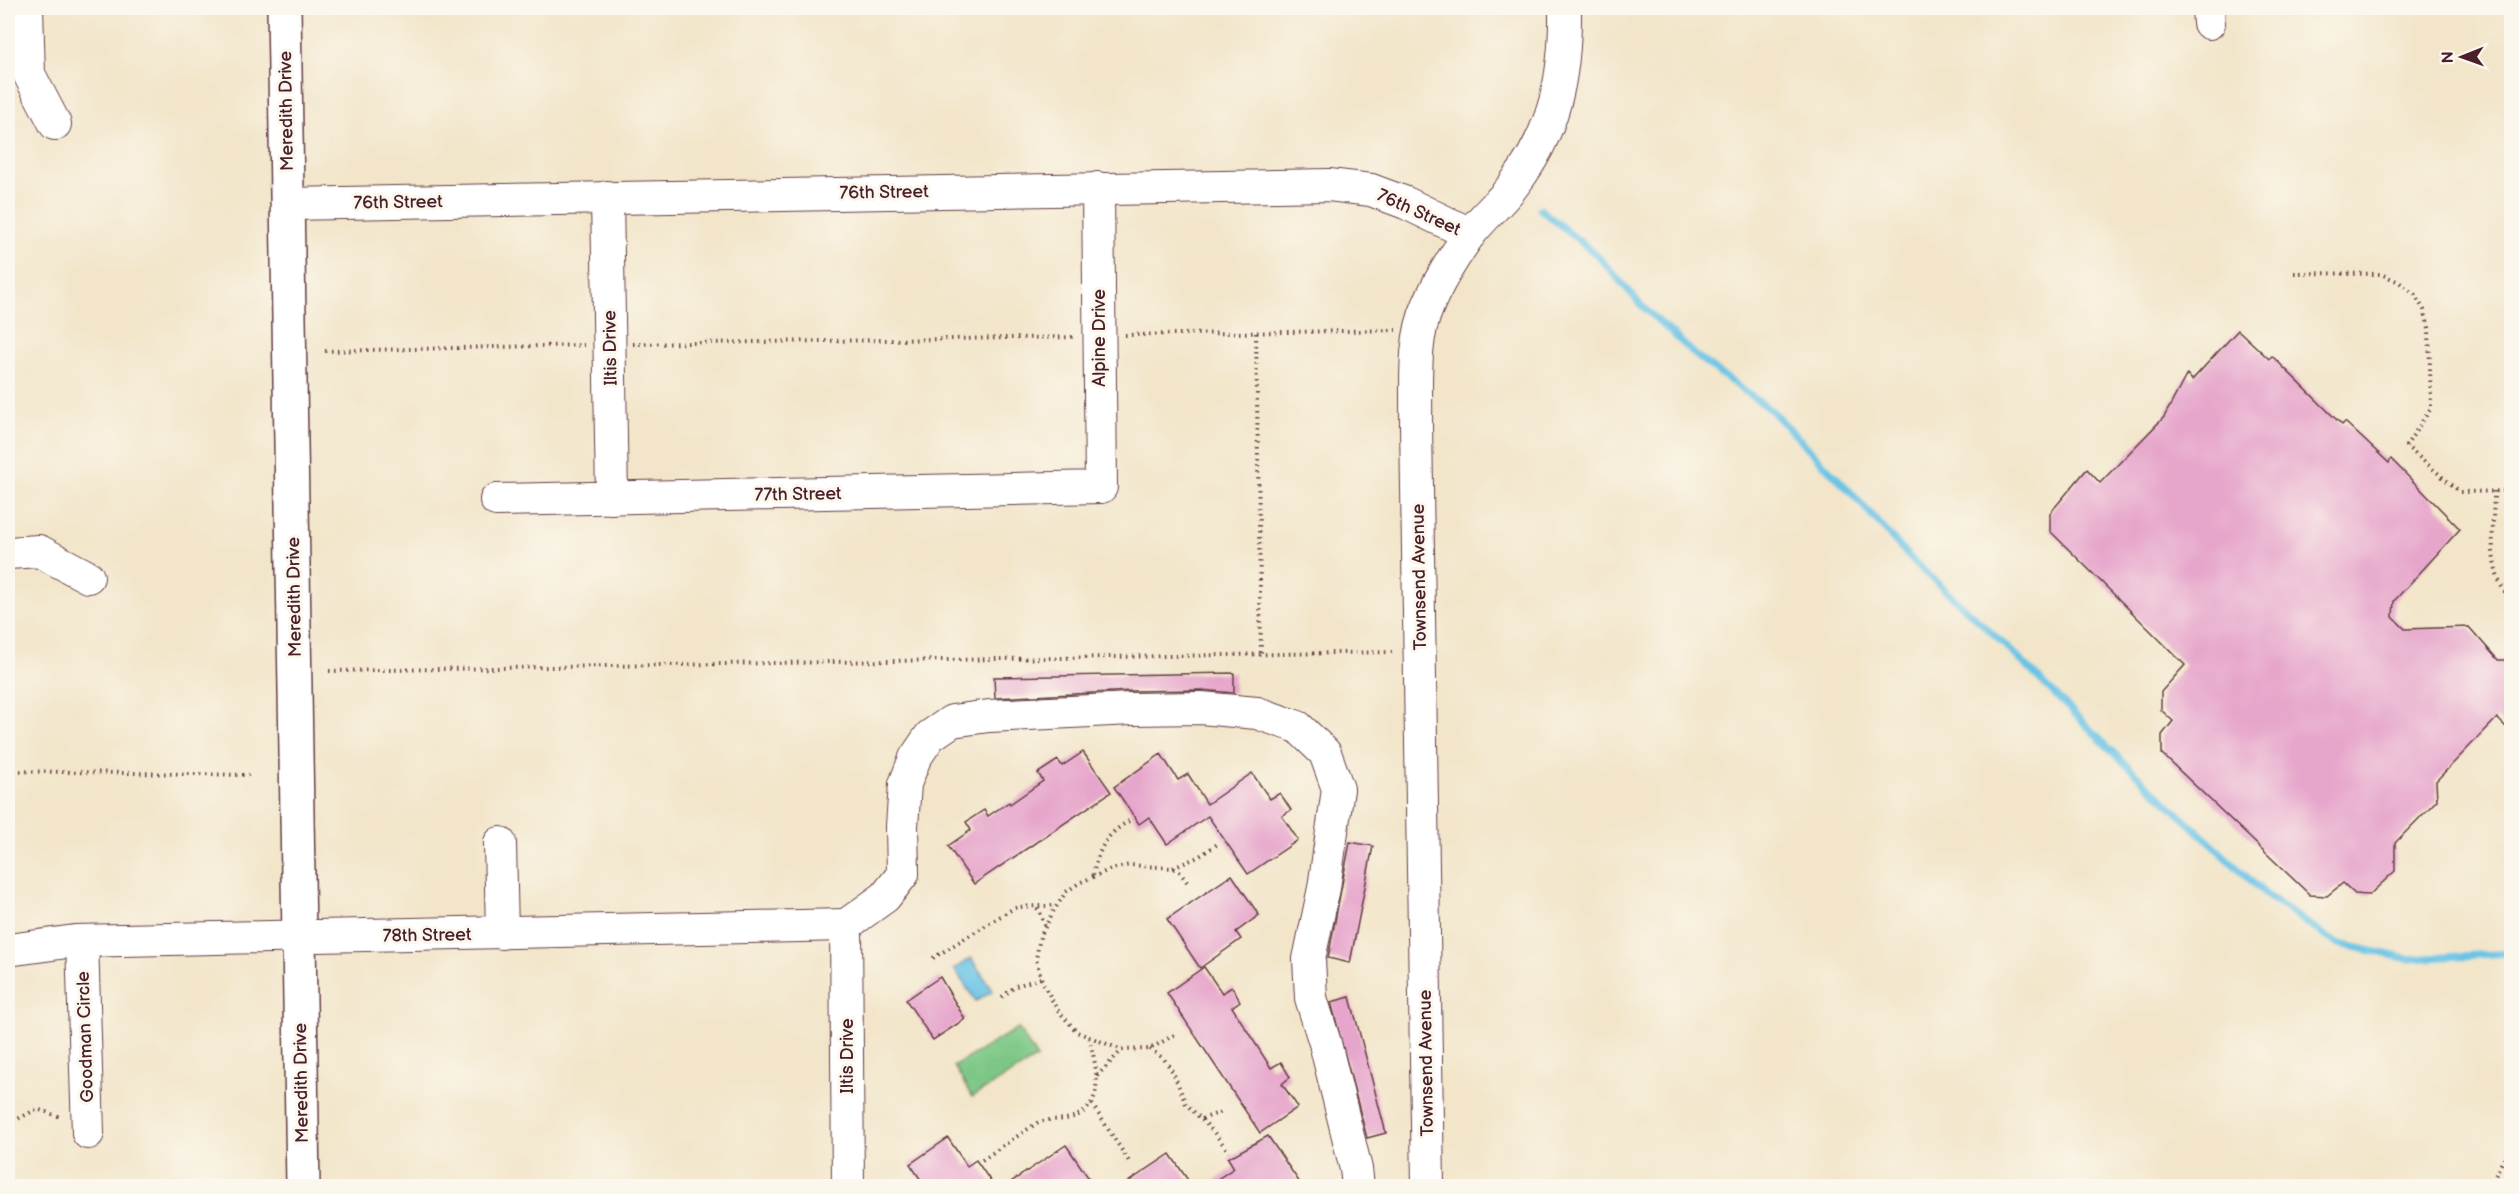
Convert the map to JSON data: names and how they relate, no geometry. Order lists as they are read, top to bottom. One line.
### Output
{"streets":{"main road":["Meredith Drive"],"street":["76th Street","Alpine Drive","Iltis Drive","77th Street","Townsend Avenue","78th Street","Goodman Circle"]},"crossings":[["Meredith Drive","76th Street"],["Meredith Drive","78th Street"],["76th Street","Alpine Drive"],["76th Street","Iltis Drive"],["76th Street","Townsend Avenue"],["Alpine Drive","77th Street"],["Iltis Drive","77th Street"],["Iltis Drive","78th Street"],["78th Street","Goodman Circle"]],"north":"left"}
